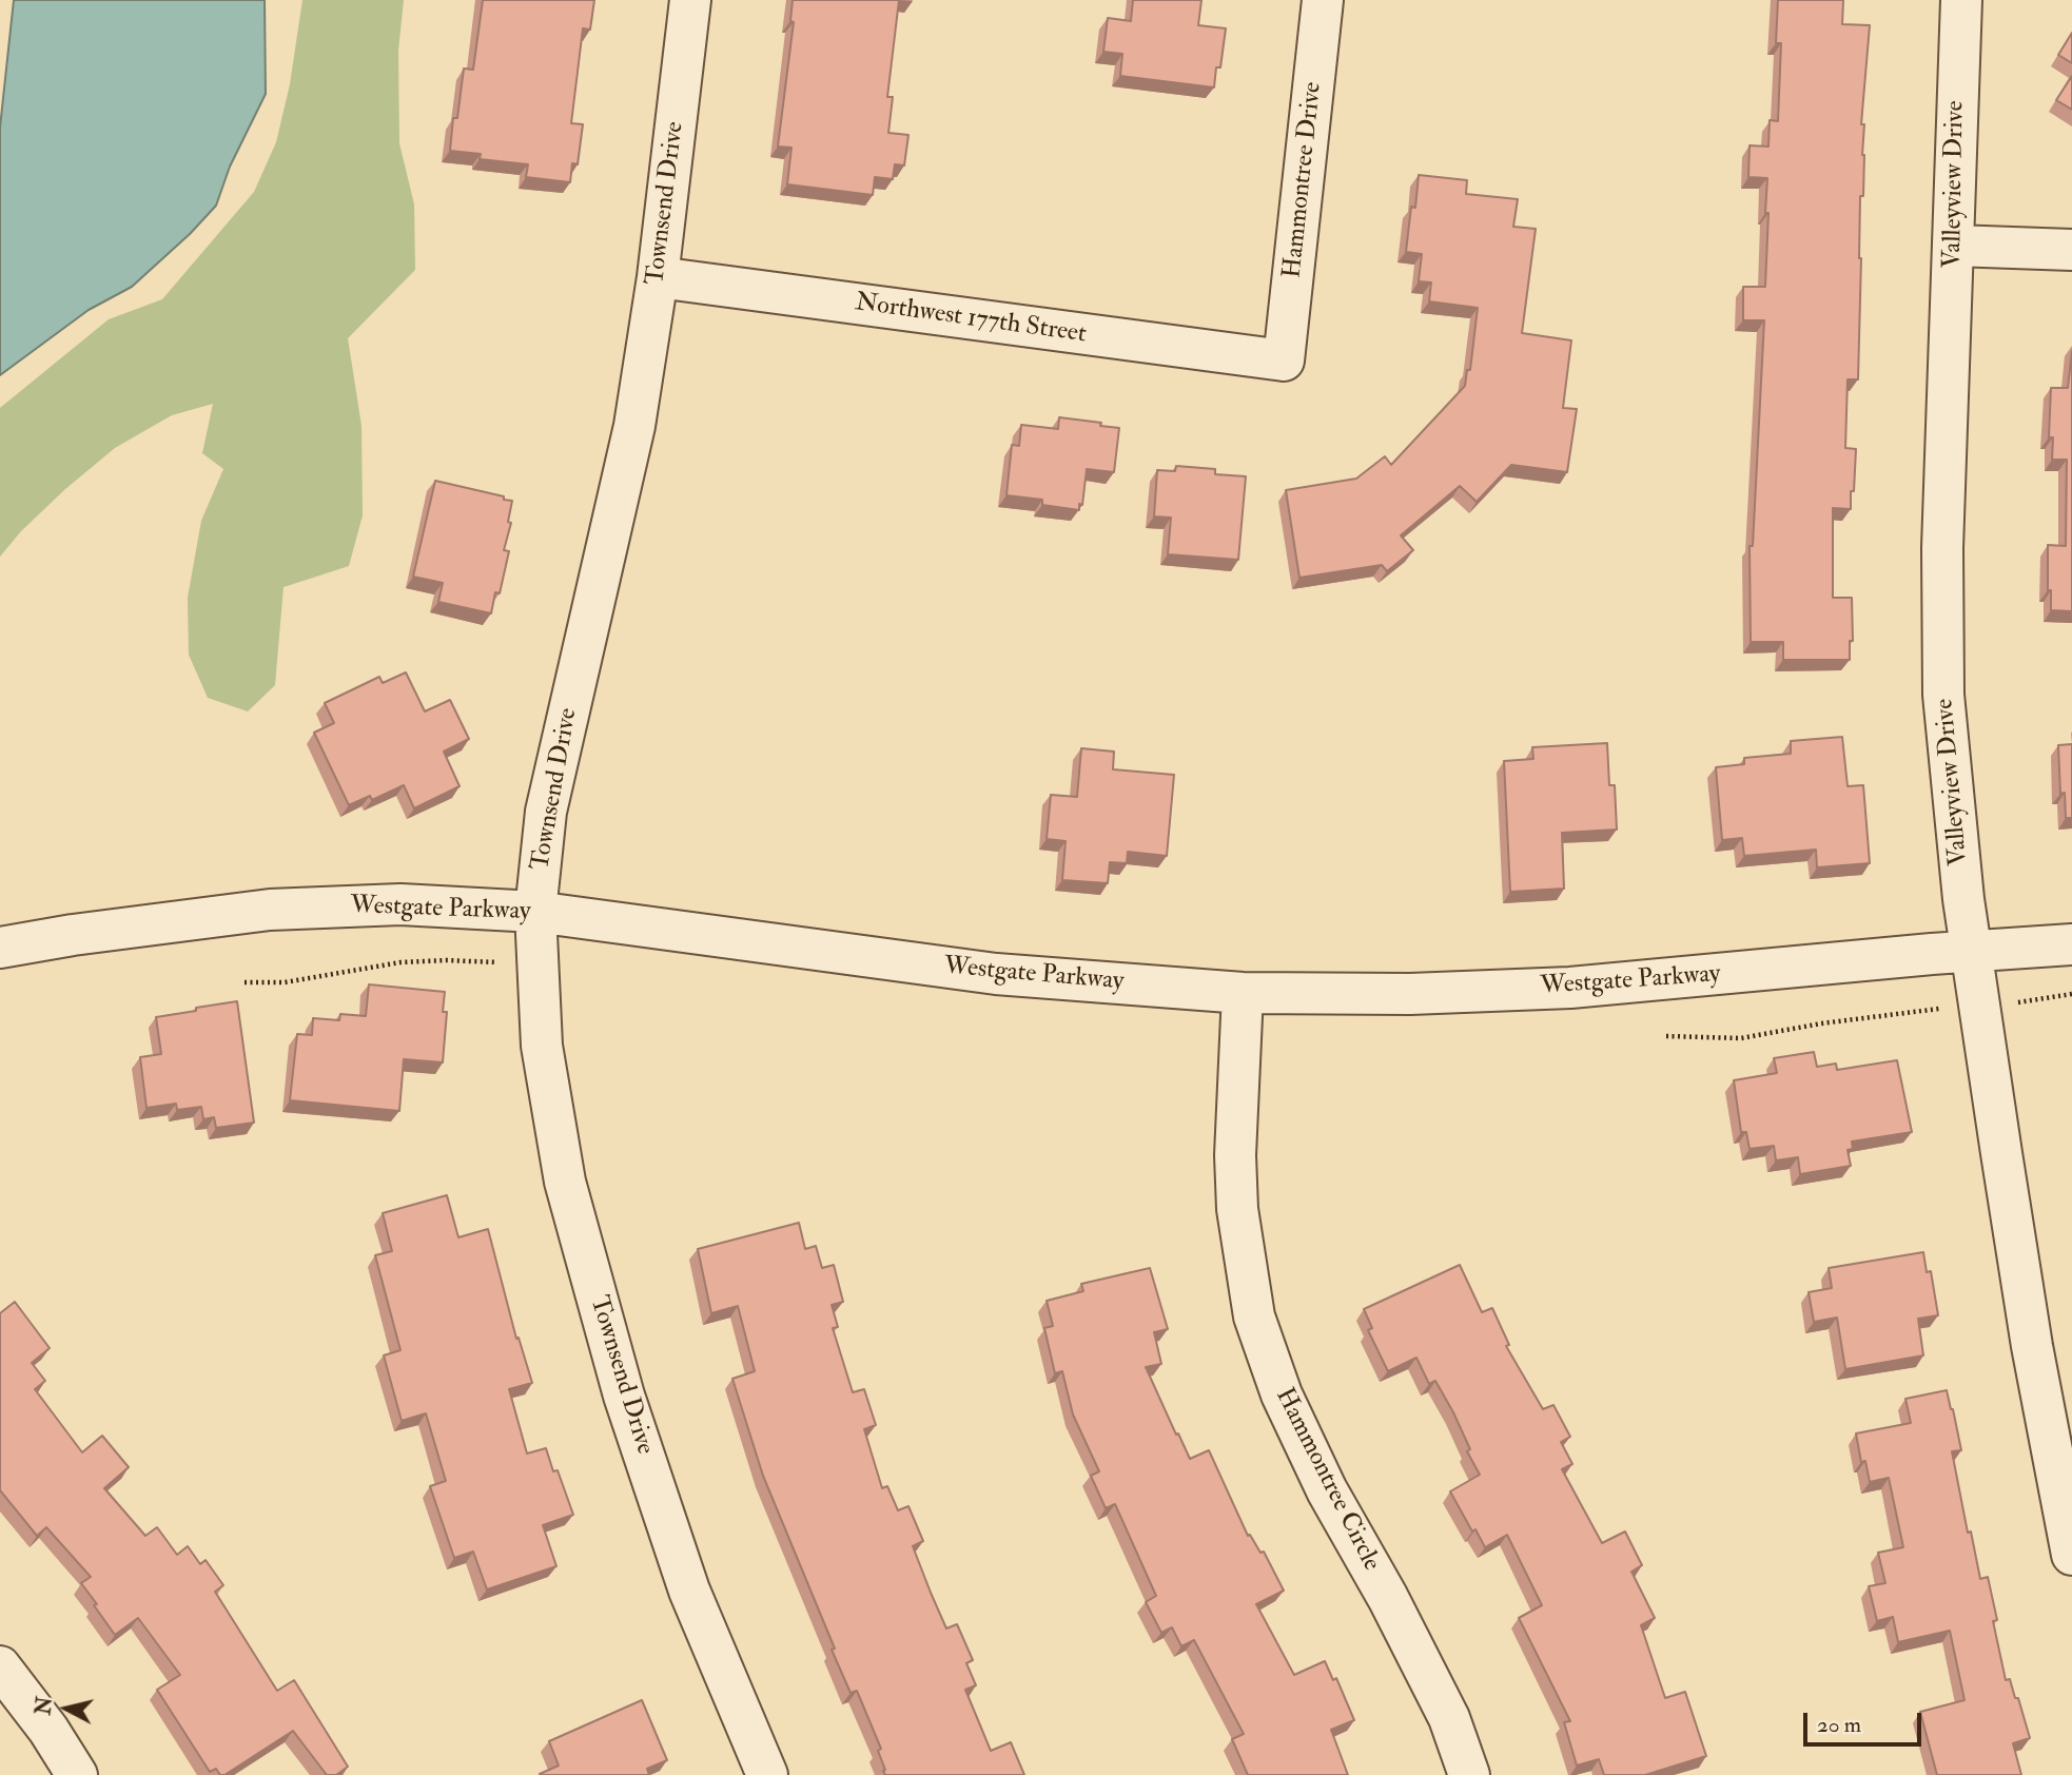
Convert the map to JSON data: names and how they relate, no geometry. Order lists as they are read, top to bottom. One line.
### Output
{"streets":{"street":["Hammontree Drive","Valleyview Drive","Townsend Drive","Northwest 177th Street","Westgate Parkway","Hammontree Circle"]},"crossings":[["Hammontree Drive","Northwest 177th Street"],["Valleyview Drive","Westgate Parkway"],["Townsend Drive","Northwest 177th Street"],["Townsend Drive","Westgate Parkway"],["Westgate Parkway","Hammontree Circle"]],"scale_bar":"20 m","north":"left"}
